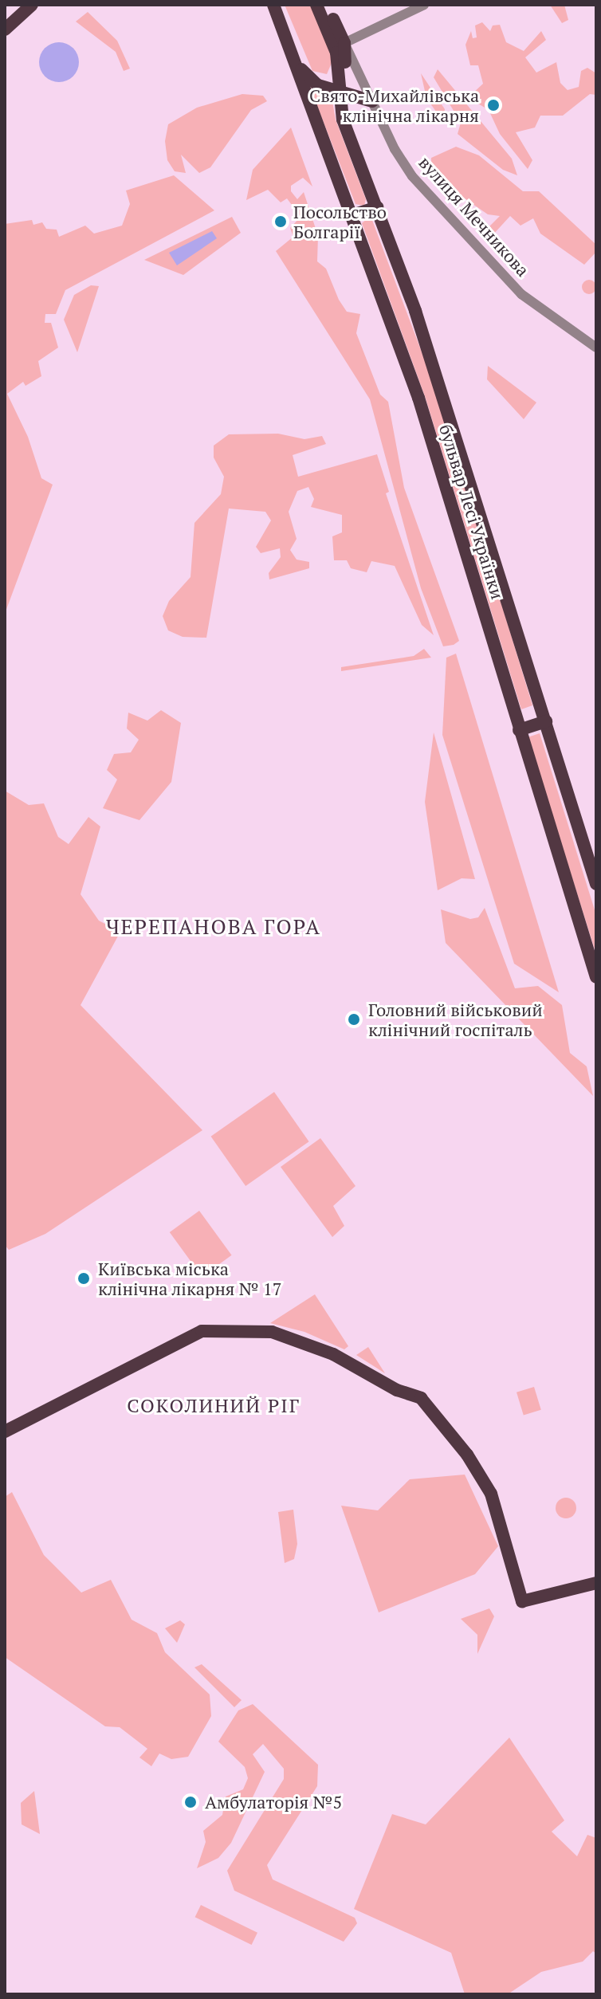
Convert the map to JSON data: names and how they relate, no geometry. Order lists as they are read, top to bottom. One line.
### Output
{"streets":{"main road":["бульвар Лесі Українки"],"street":["вулиця Мечникова"]},"crossings":[["вулиця Мечникова","бульвар Лесі Українки"]],"districts":["ЧЕРЕПАНОВА ГОРА","СОКОЛИНИЙ РІГ"],"places":["Свято-Михайлівська клінічна лікарня","Посольство Болгарії","Головний військовий клінічний госпіталь","Київська міська клінічна лікарня № 17","Амбулаторія №5"]}
